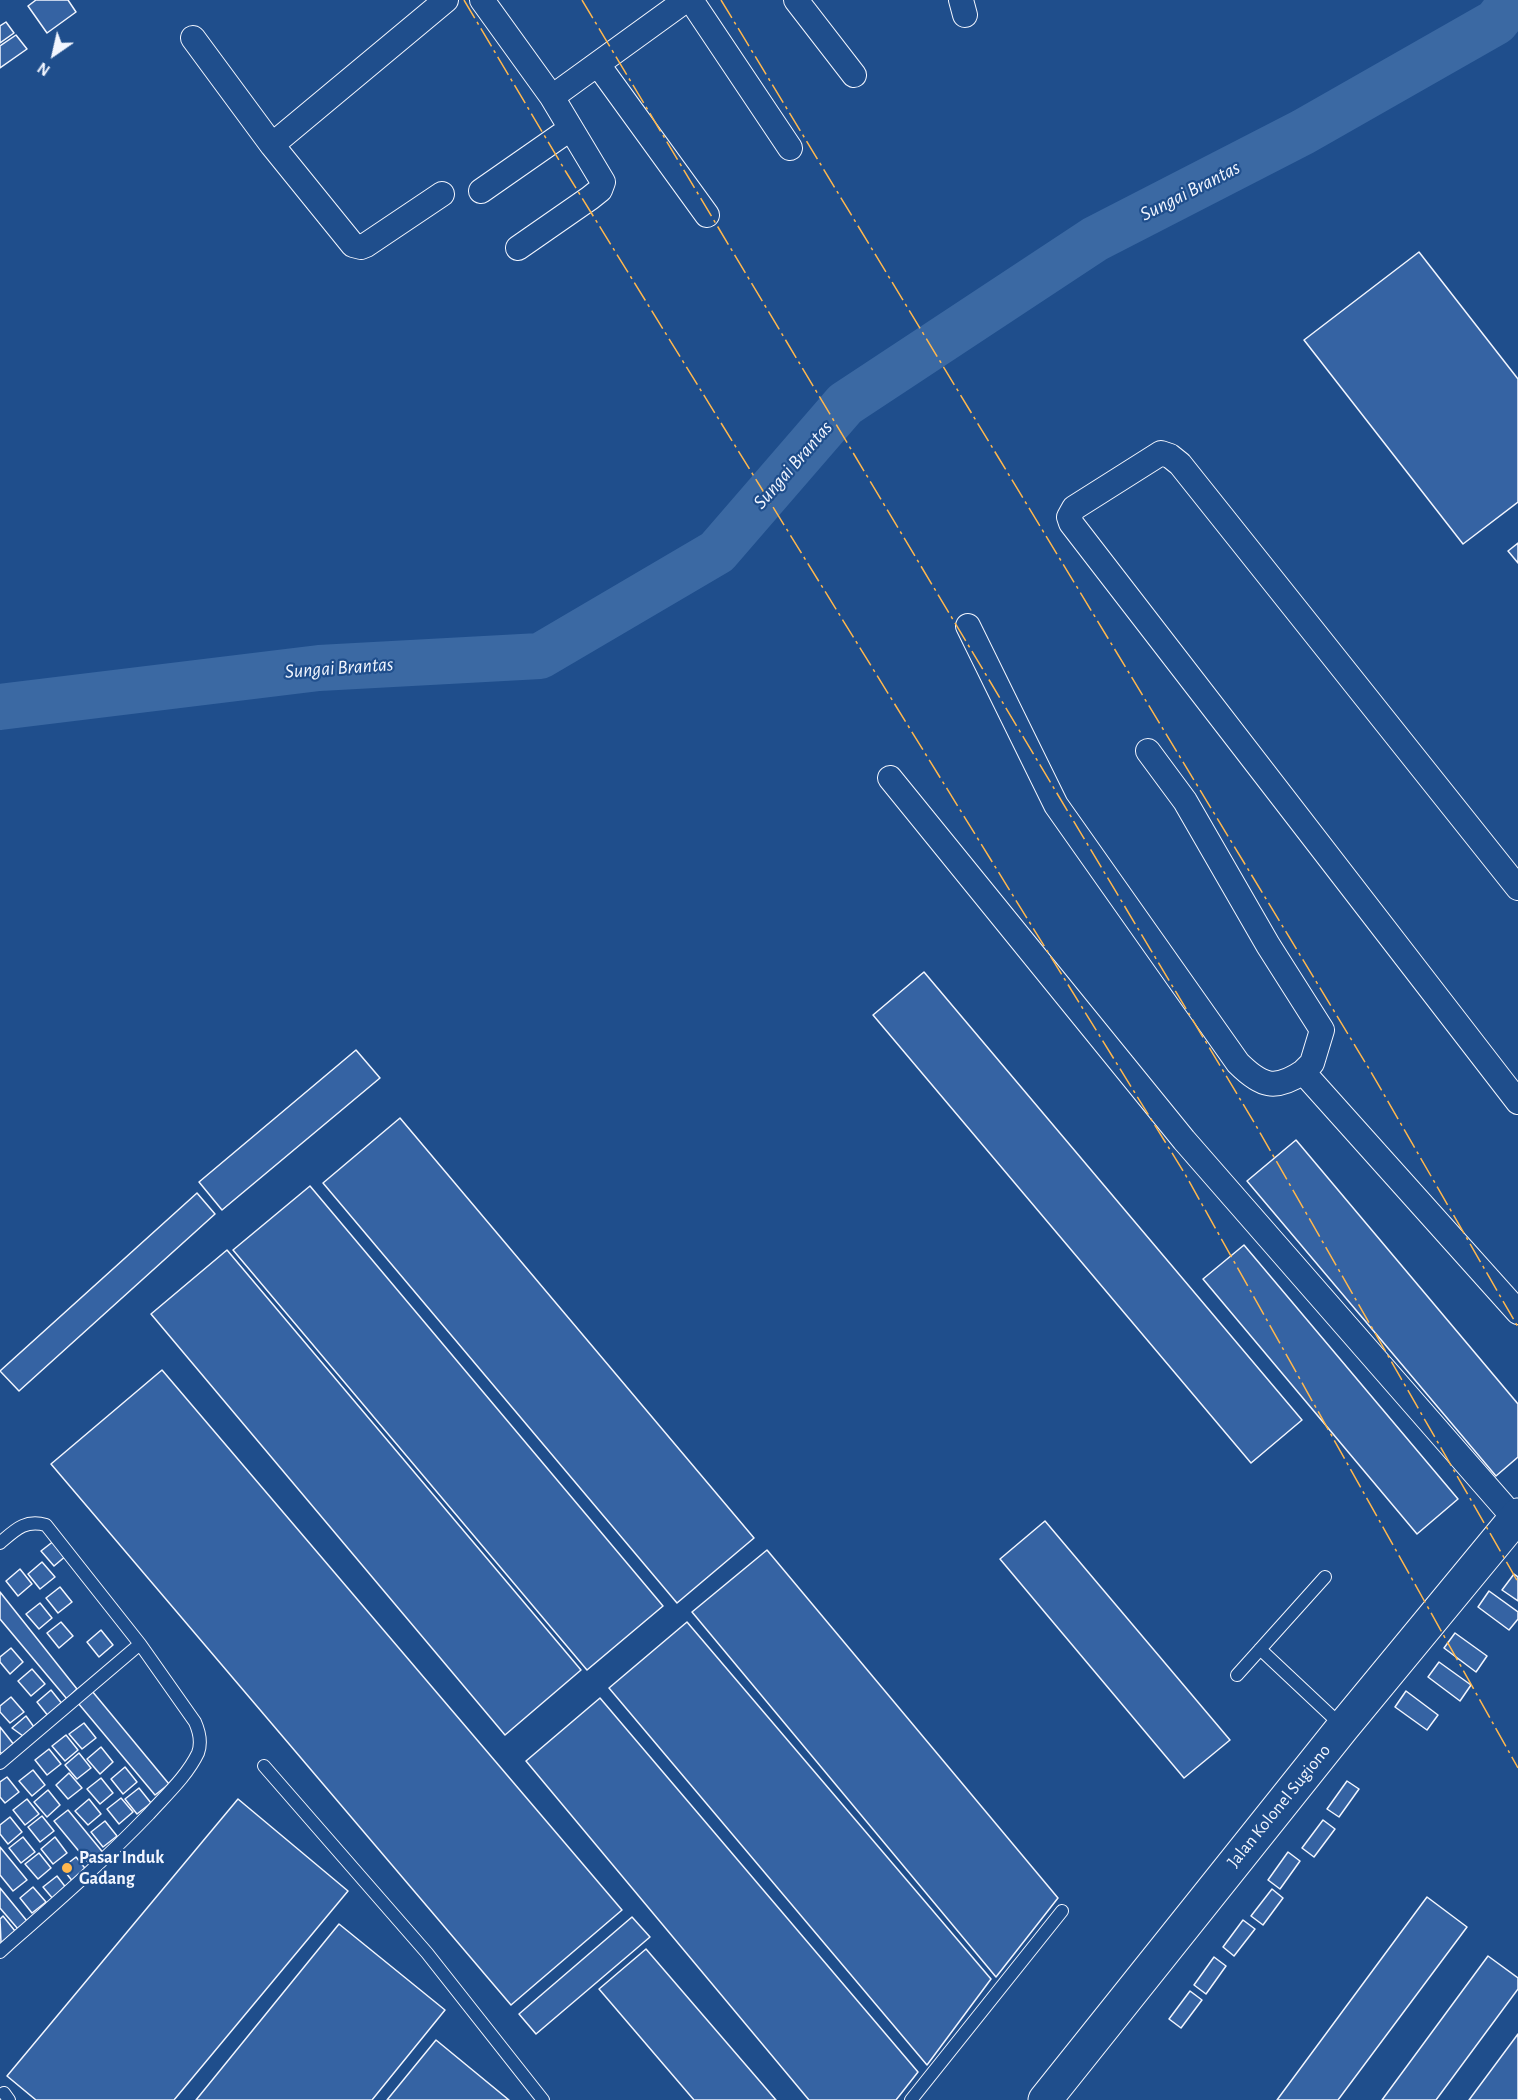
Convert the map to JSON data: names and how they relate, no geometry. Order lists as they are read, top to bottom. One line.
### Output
{"streets":{"main road":["Jalan Kolonel Sugiono"]},"water":["Sungai Brantas"],"places":["Pasar Induk Gadang"],"north":"bottom left"}
